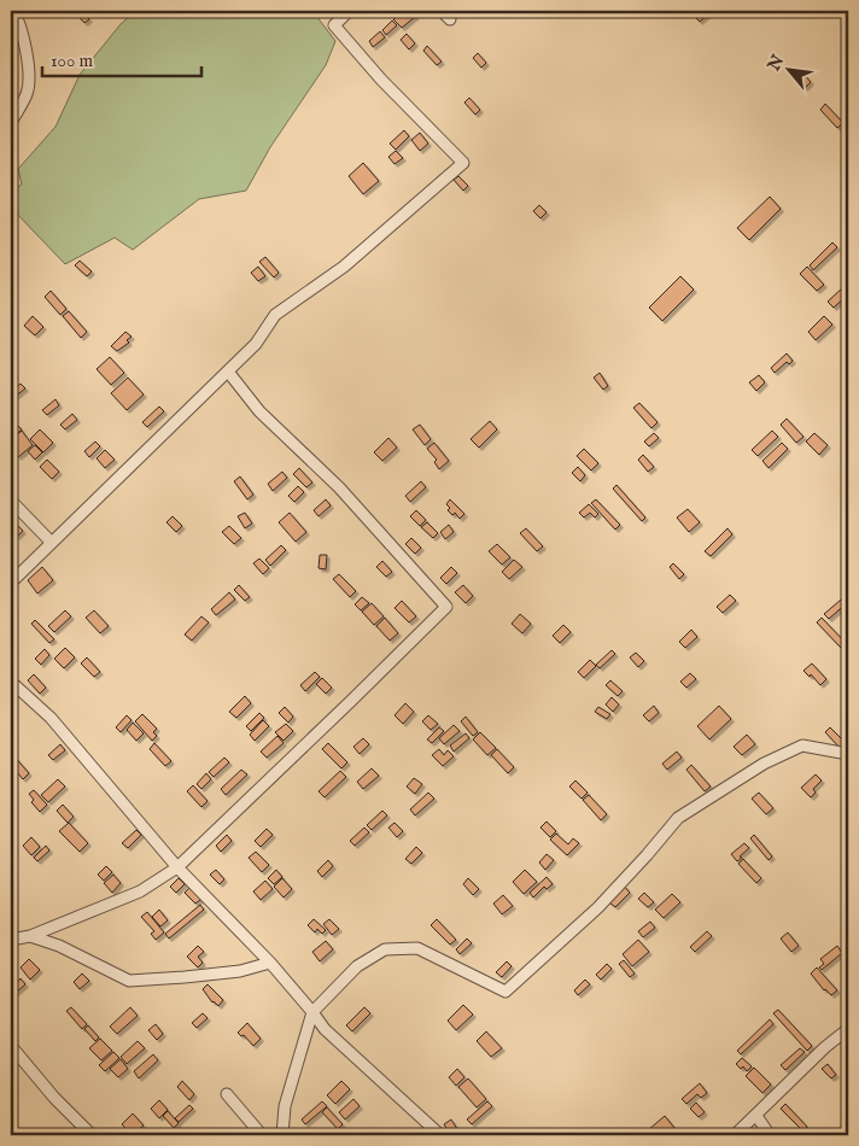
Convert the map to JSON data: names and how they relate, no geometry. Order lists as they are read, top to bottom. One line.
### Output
{"scale_bar":"100 m","north":"top left"}
